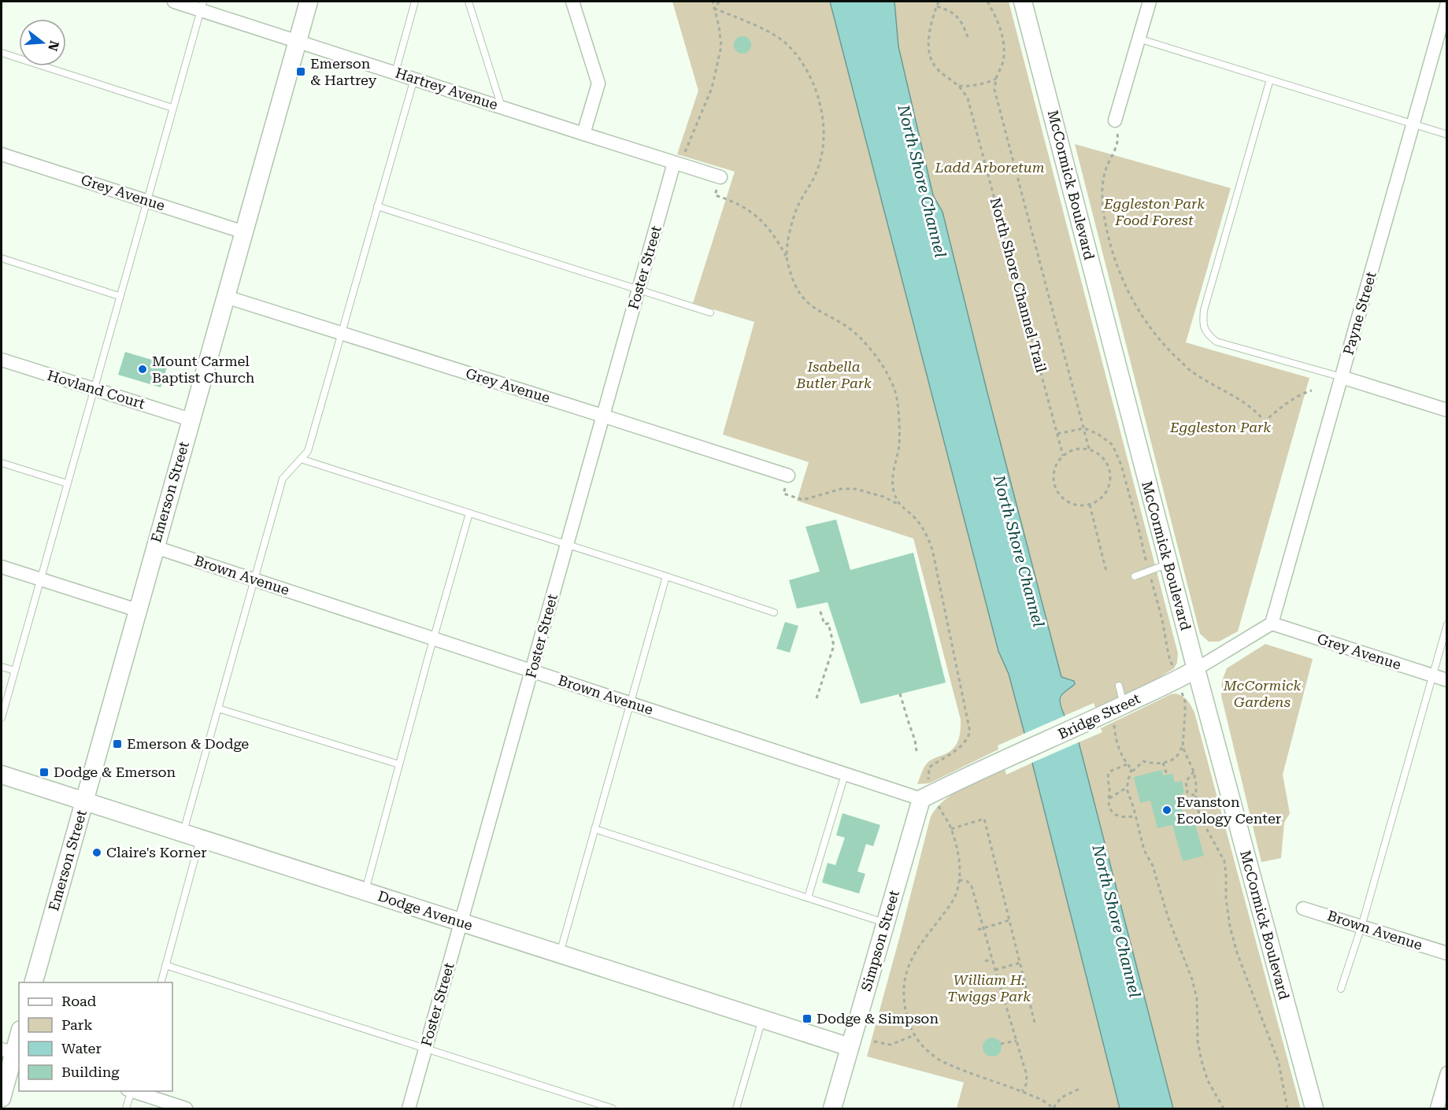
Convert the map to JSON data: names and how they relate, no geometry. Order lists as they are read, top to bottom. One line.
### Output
{"streets":{"main road":["McCormick Boulevard","Emerson Street","Bridge Street","Dodge Avenue","Simpson Street"],"street":["Hartrey Avenue","Grey Avenue","Foster Street","Payne Street","Hovland Court","Brown Avenue"],"path":["North Shore Channel Trail"]},"crossings":[["Hartrey Avenue","Foster Street"],["Hartrey Avenue","Emerson Street"],["McCormick Boulevard","Bridge Street"],["Grey Avenue","Foster Street"],["Grey Avenue","Payne Street"],["Grey Avenue","Emerson Street"],["Grey Avenue","Bridge Street"],["Foster Street","Brown Avenue"],["Foster Street","Dodge Avenue"],["Payne Street","Bridge Street"],["Hovland Court","Emerson Street"],["Emerson Street","Brown Avenue"],["Emerson Street","Dodge Avenue"],["Brown Avenue","Bridge Street"],["Brown Avenue","Simpson Street"],["Bridge Street","Simpson Street"],["Dodge Avenue","Simpson Street"]],"water":["North Shore Channel"],"parks":["Ladd Arboretum","Eggleston Park Food Forest","Isabella Butler Park","Eggleston Park","McCormick Gardens","William H. Twiggs Park"],"places":{"transit":["Emerson & Hartrey","Emerson & Dodge","Dodge & Emerson","Dodge & Simpson"],"other":["Mount Carmel Baptist Church","Evanston Ecology Center","Claire's Korner"]},"legend":["Road","Park","Water","Building"],"north":"right"}
